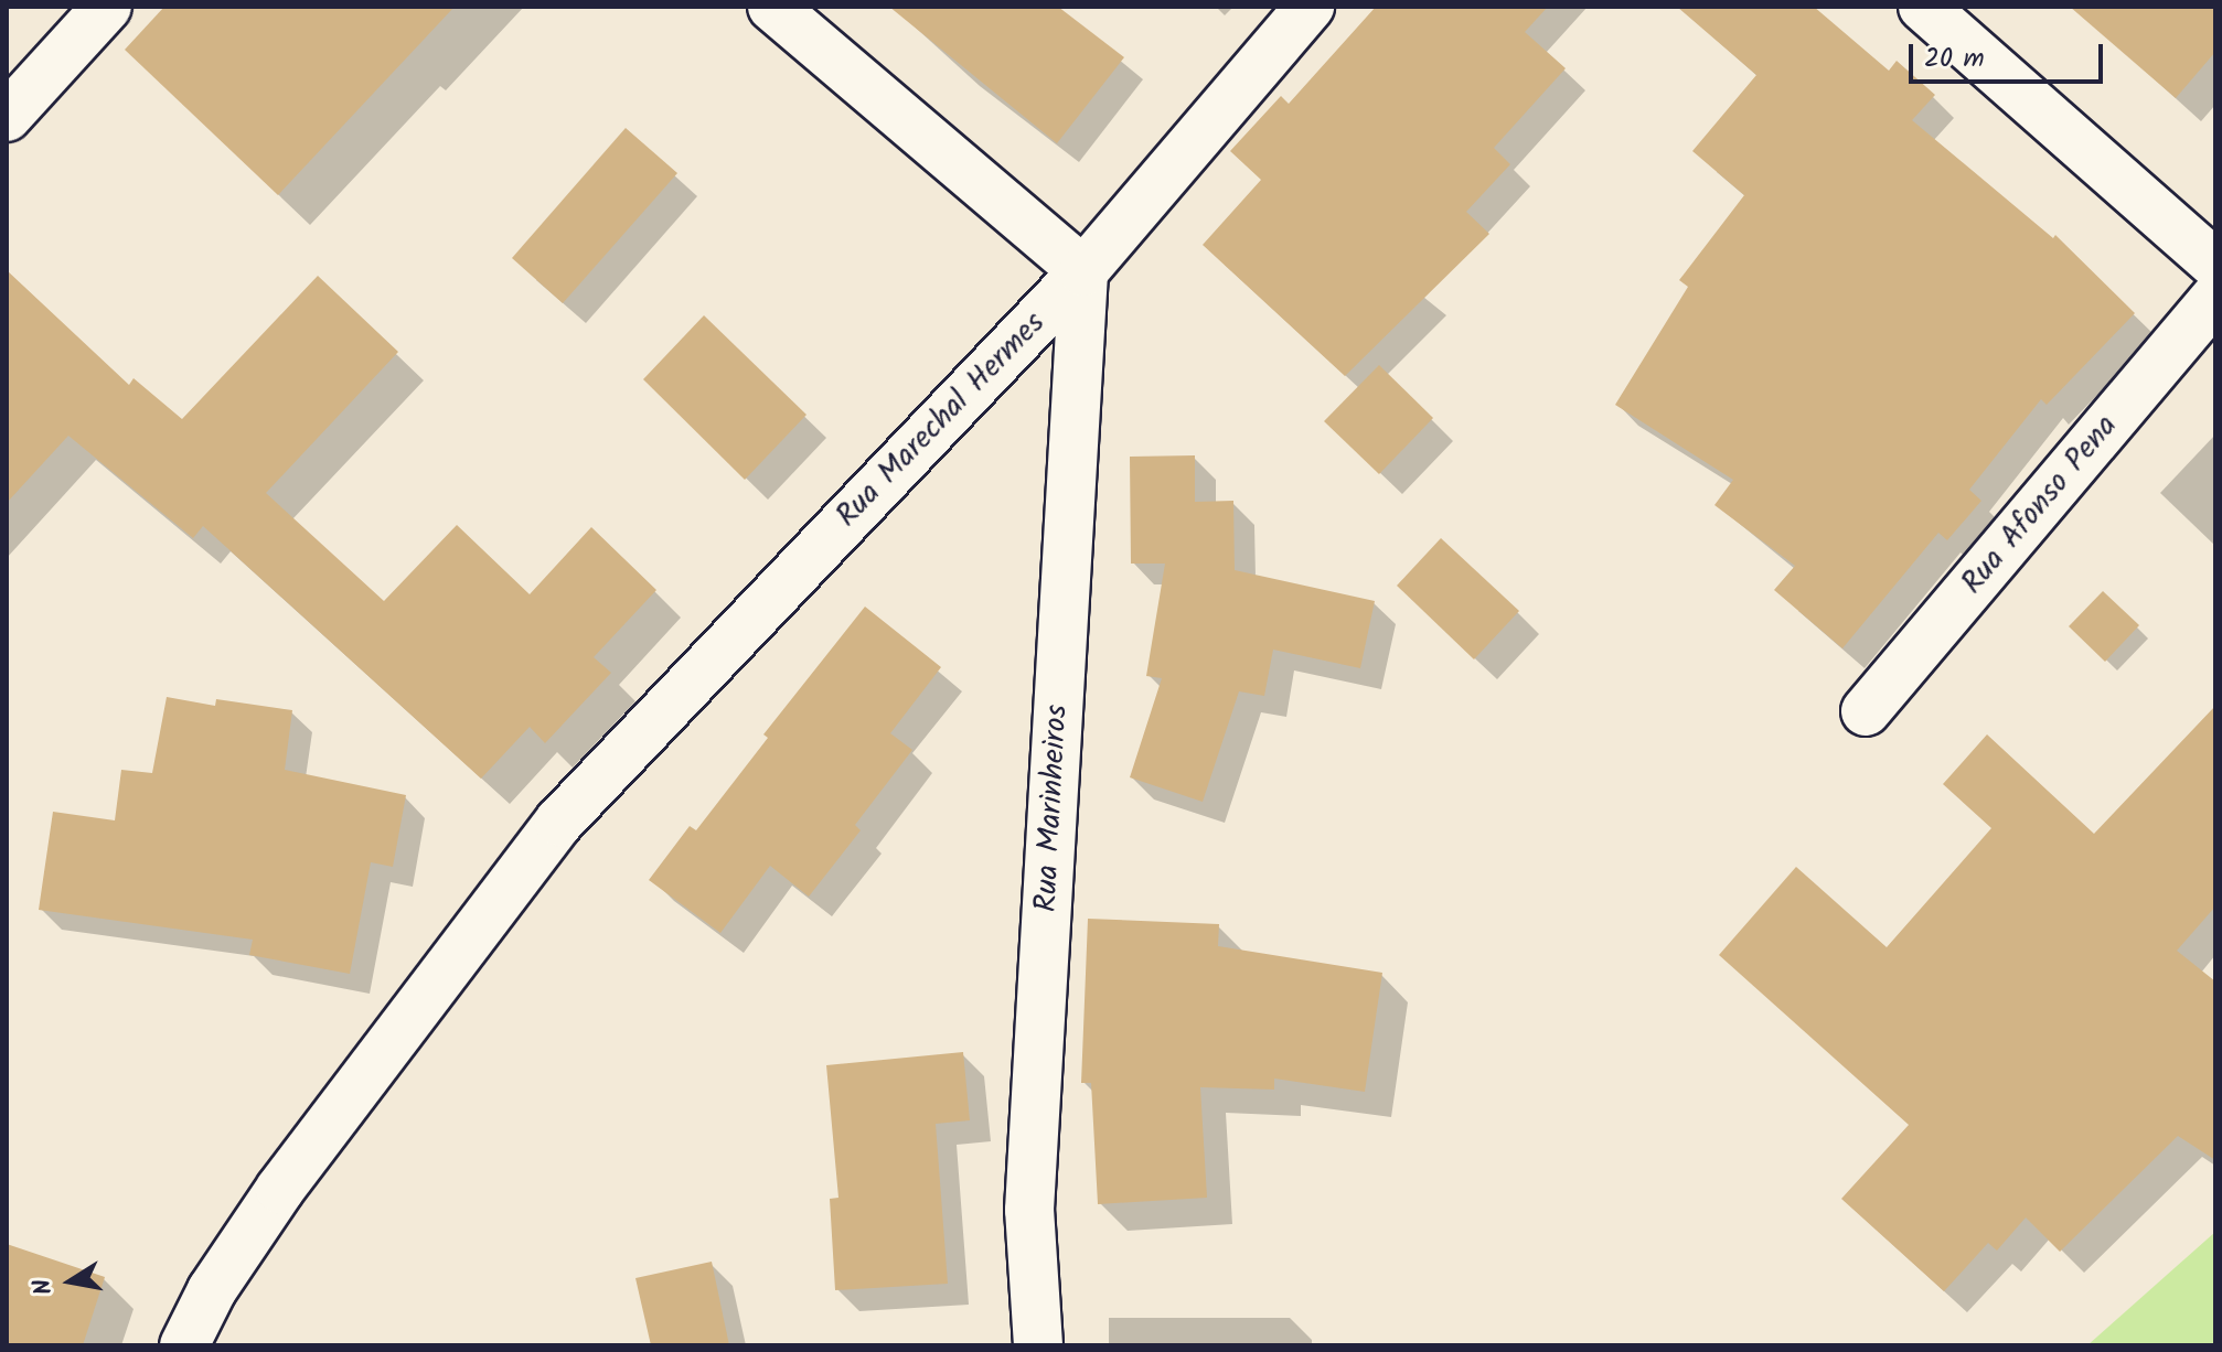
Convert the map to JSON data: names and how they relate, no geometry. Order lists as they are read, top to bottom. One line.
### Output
{"streets":{"street":["Rua Marechal Hermes","Rua Afonso Pena","Rua Marinheiros"]},"crossings":[["Rua Marechal Hermes","Rua Marinheiros"]],"scale_bar":"20 m","north":"left"}
